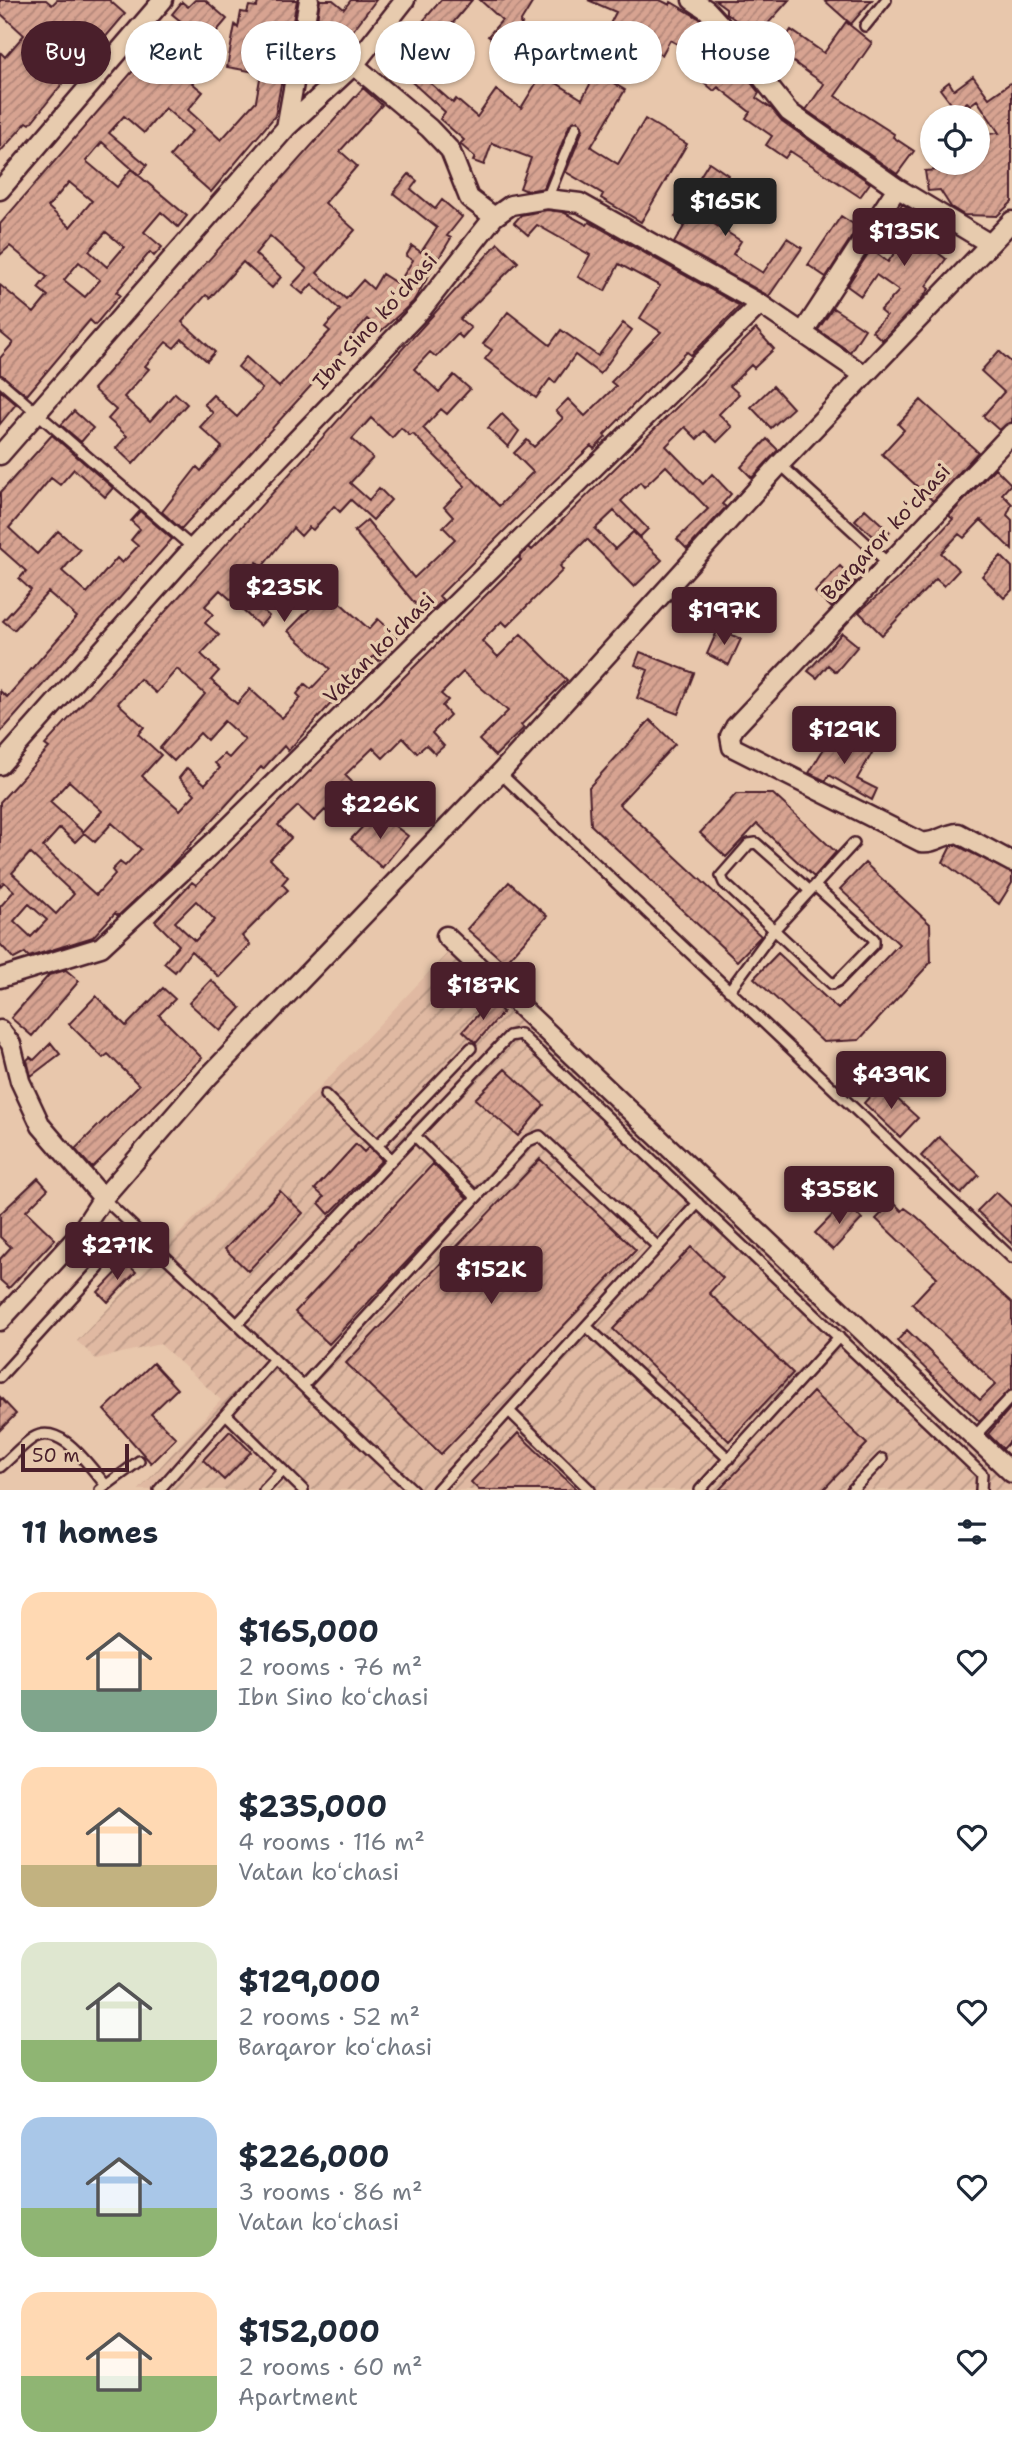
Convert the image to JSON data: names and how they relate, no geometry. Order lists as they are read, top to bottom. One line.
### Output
{"streets":{"street":["Ibn Sino koʻchasi","Barqaror koʻchasi","Vatan koʻchasi"]},"crossings":[["Ibn Sino koʻchasi","Vatan koʻchasi"]],"scale_bar":"50 m","page":{"chip":["Buy","Rent","Filters","New","Apartment","House"],"price":["$165K","$135K","$235K","$197K","$129K","$226K","$187K","$439K","$358K","$271K","$152K"],"scale":"50 m","heading":"11 homes","list":[{"name":"$165,000","note":"2 rooms · 76 m² · Ibn Sino koʻchasi"},{"name":"$235,000","note":"4 rooms · 116 m² · Vatan koʻchasi"},{"name":"$129,000","note":"2 rooms · 52 m² · Barqaror koʻchasi"},{"name":"$226,000","note":"3 rooms · 86 m² · Vatan koʻchasi"},{"name":"$152,000","note":"2 rooms · 60 m² · Apartment"}]}}
